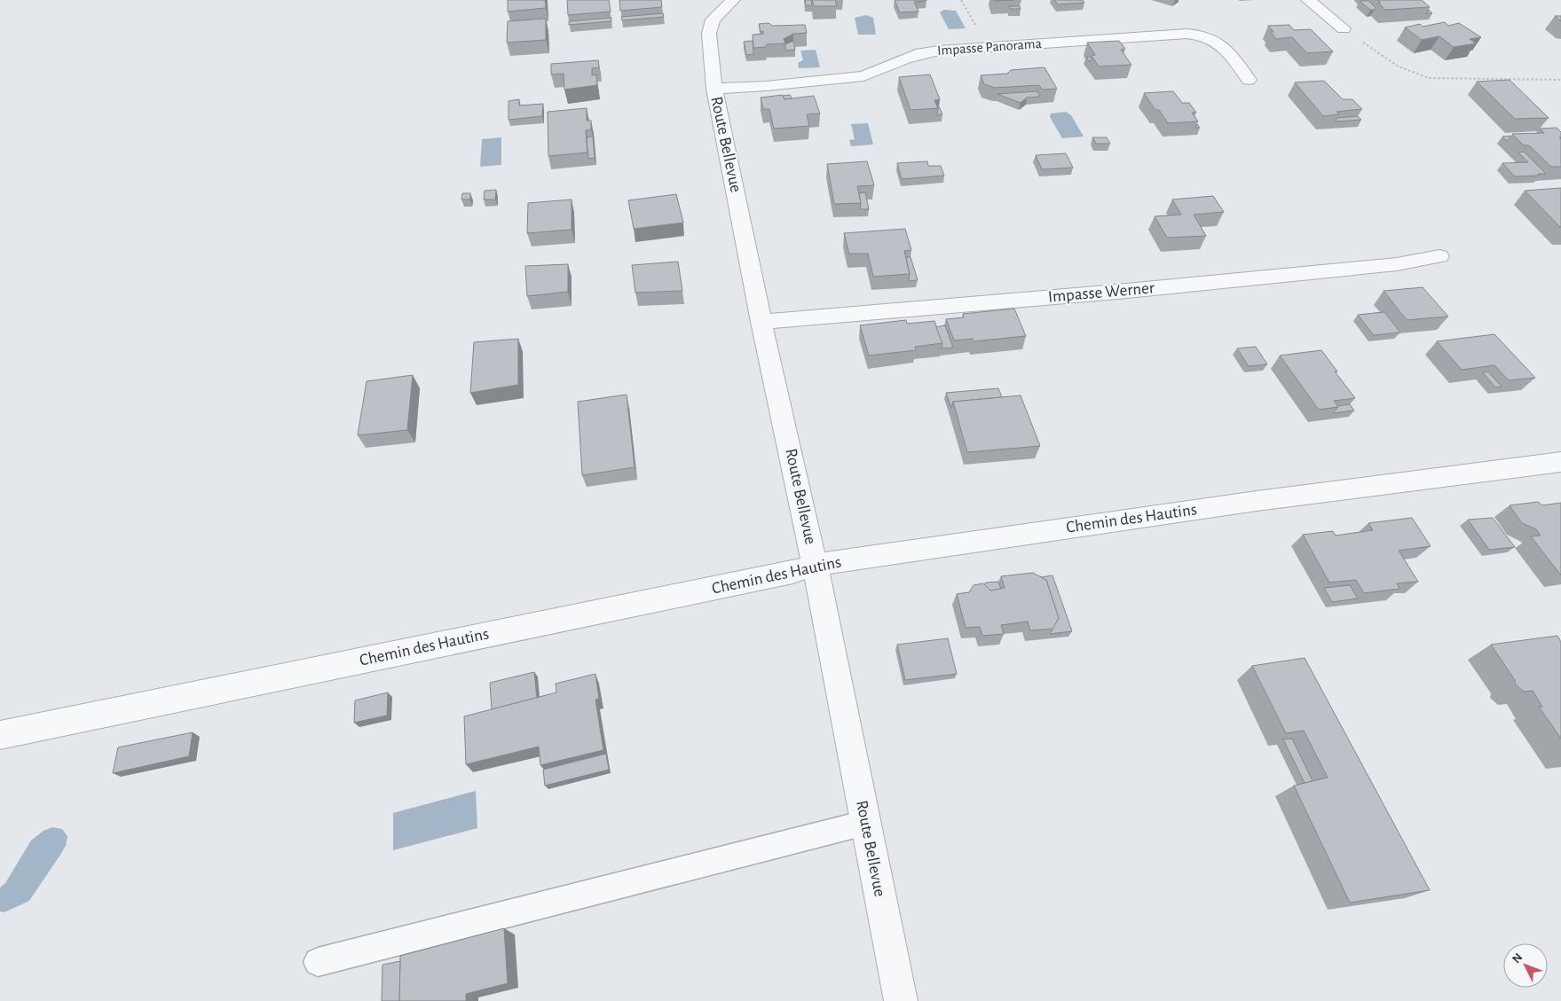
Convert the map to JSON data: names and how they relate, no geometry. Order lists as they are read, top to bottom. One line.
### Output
{"streets":{"street":["Impasse Panorama","Route Bellevue","Impasse Werner","Chemin des Hautins"]},"crossings":[["Impasse Panorama","Route Bellevue"],["Route Bellevue","Impasse Werner"],["Route Bellevue","Chemin des Hautins"]],"north":"top left"}
